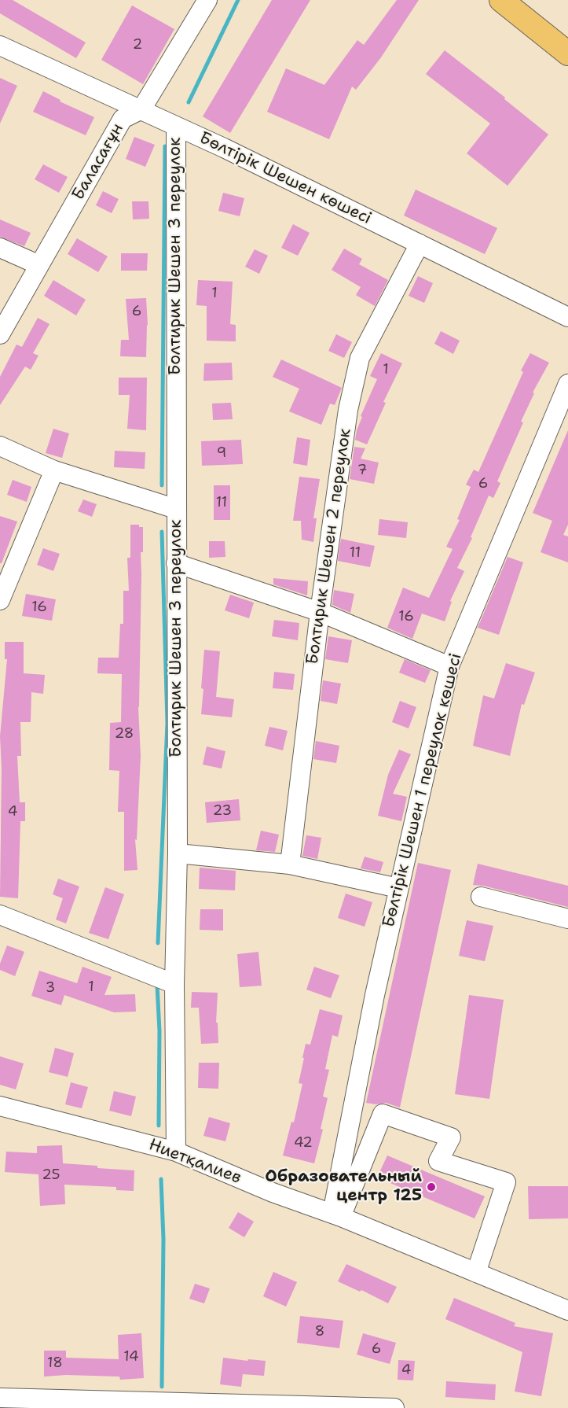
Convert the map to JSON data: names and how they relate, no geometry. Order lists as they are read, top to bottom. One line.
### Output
{"streets":{"street":["Баласағұн","Бөлтірік Шешен көшесі","Болтирик Шешен 3 переулок","Болтирик Шешен 2 переулок","Бөлтірік Шешен 1 переулок көшесі","Ниетқалиев"]},"crossings":[["Баласағұн","Бөлтірік Шешен көшесі"],["Бөлтірік Шешен көшесі","Болтирик Шешен 3 переулок"],["Бөлтірік Шешен көшесі","Болтирик Шешен 2 переулок"],["Болтирик Шешен 3 переулок","Ниетқалиев"],["Бөлтірік Шешен 1 переулок көшесі","Ниетқалиев"]],"places":["Образовательный центр 125"],"house_numbers":["2","1","6","1","9","7","6","11","11","16","16","28","23","4","1","3","42","25","8","6","14","18","4"]}
